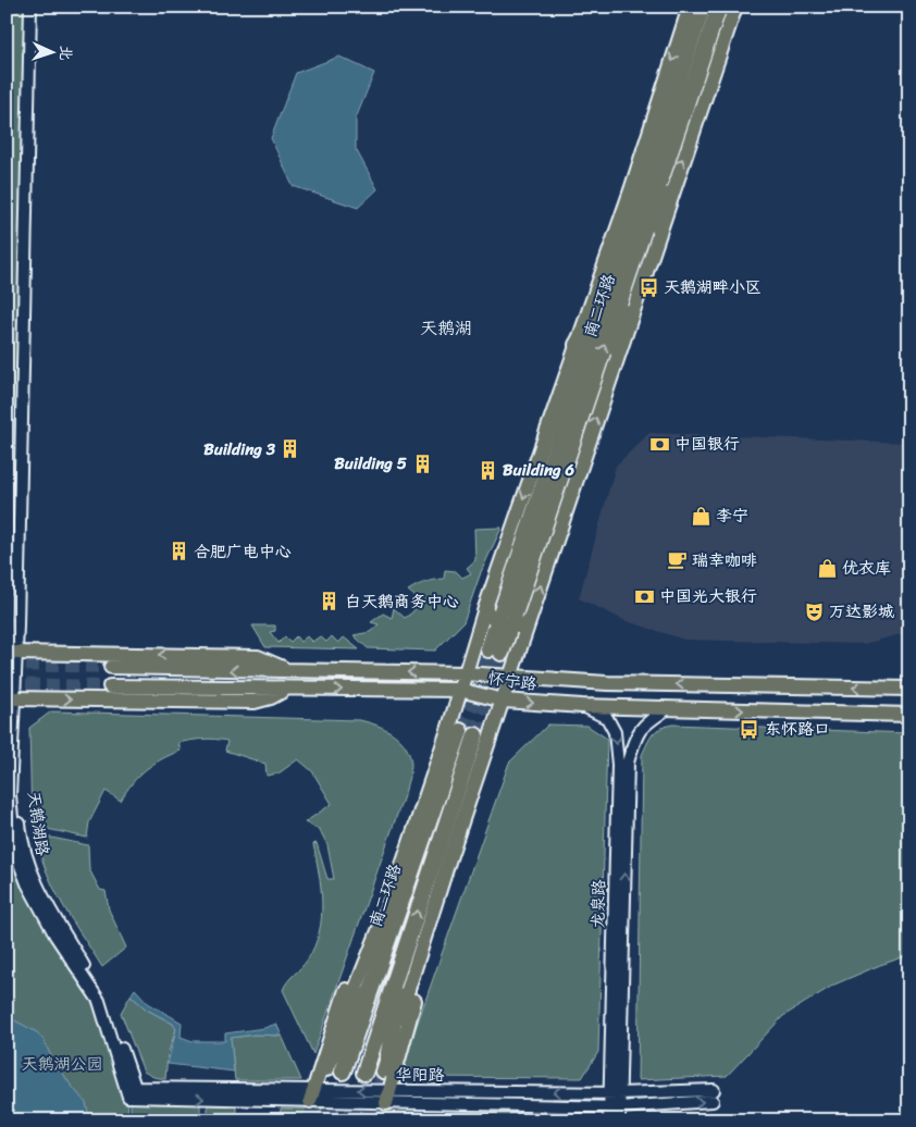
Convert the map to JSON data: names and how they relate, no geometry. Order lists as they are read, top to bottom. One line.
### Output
{"streets":{"highway":["南二环路"],"main road":["怀宁路"],"street":["天鹅湖路","龙泉路","华阳路"]},"crossings":[["怀宁路","龙泉路"],["天鹅湖路","华阳路"],["龙泉路","华阳路"]],"districts":["天鹅湖"],"parks":["天鹅湖公园"],"places":{"bus stop":["天鹅湖畔小区","东怀路口"],"bank":["中国银行","中国光大银行"],"building":["Building 3","Building 5","Building 6","合肥广电中心","白天鹅商务中心"],"shop":["李宁","优衣库"],"cafe":["瑞幸咖啡"],"theatre":["万达影城"]},"north":"right"}
